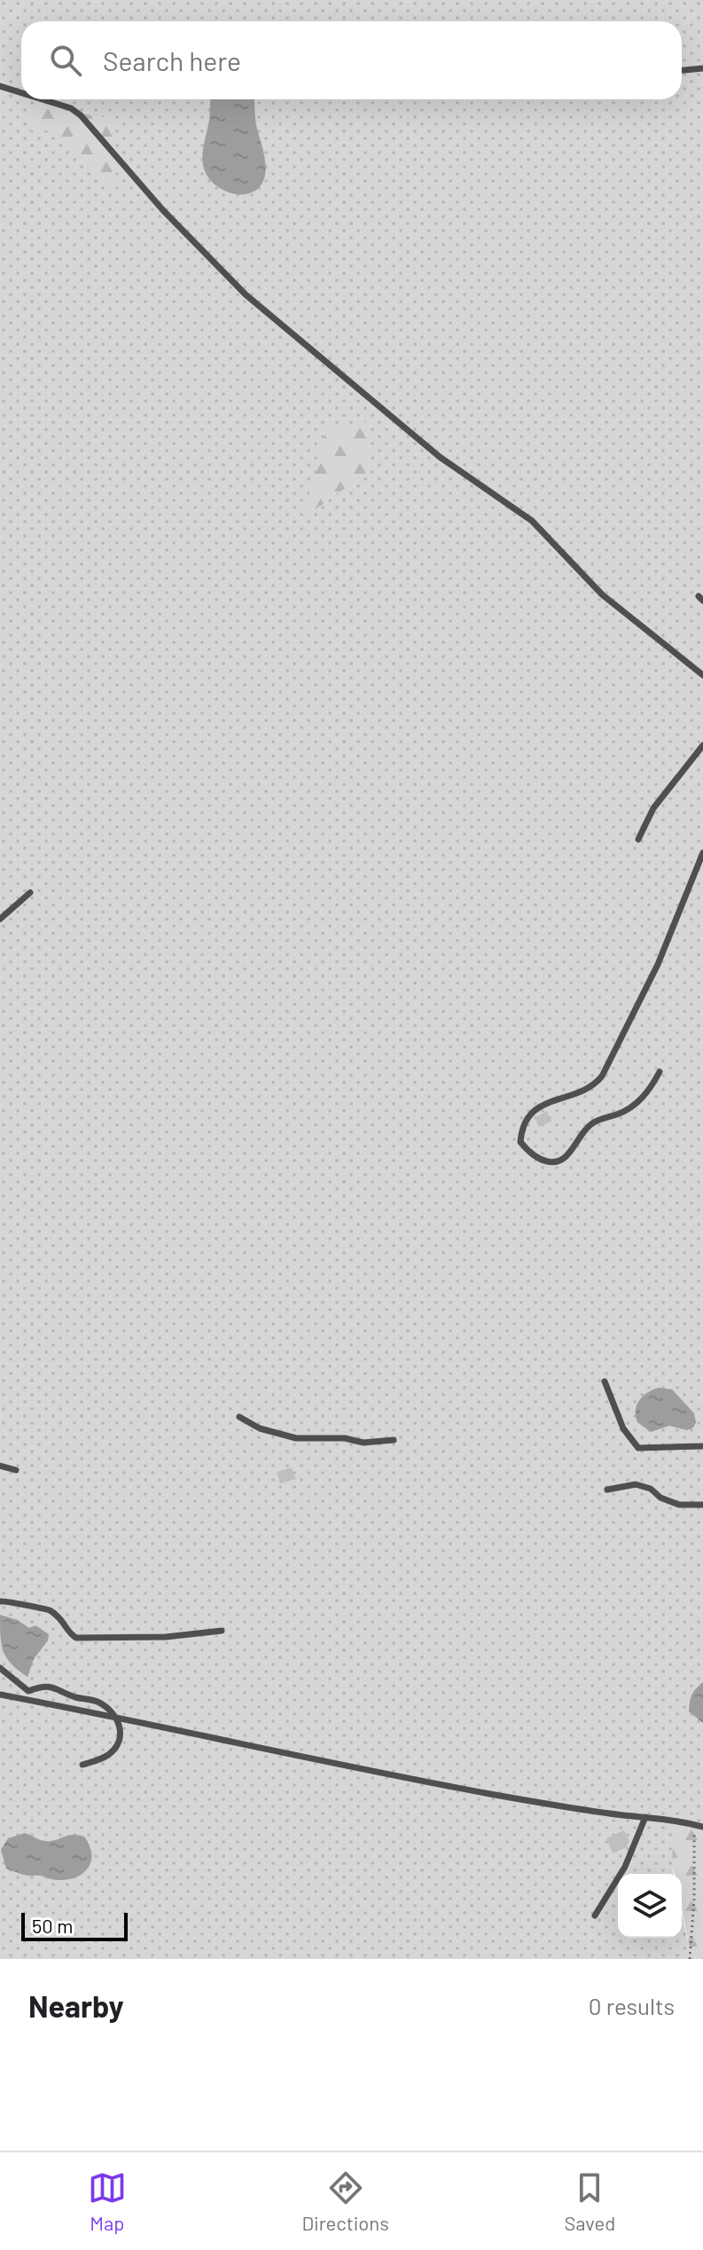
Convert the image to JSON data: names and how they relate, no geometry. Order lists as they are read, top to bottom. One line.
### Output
{"scale_bar":"50 m","page":{"search":"Search here","scale":"50 m","heading":["Nearby","0 results"],"nav":["Map","Directions","Saved"]}}
